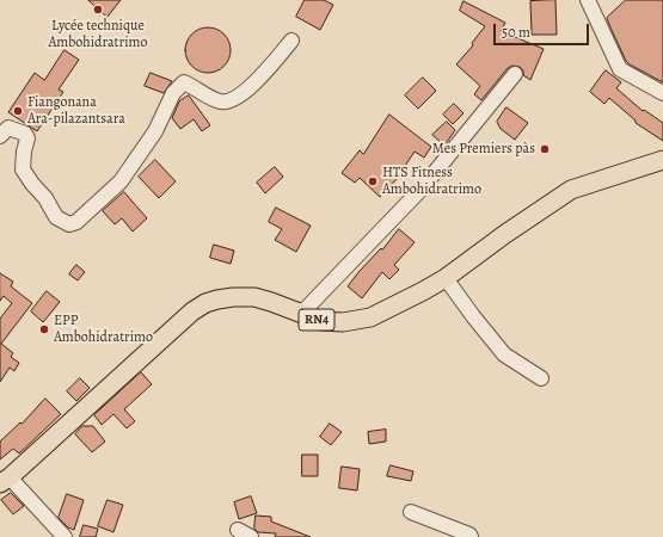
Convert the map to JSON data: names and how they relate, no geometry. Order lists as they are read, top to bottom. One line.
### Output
{"streets":{"main road":["RN4"]},"places":["Lycée technique Ambohidratrimo","Fiangonana Ara-pilazantsara","Mes Premiers pàs","HTS Fitness Ambohidratrimo","EPP Ambohidratrimo"],"scale_bar":"50 m"}
